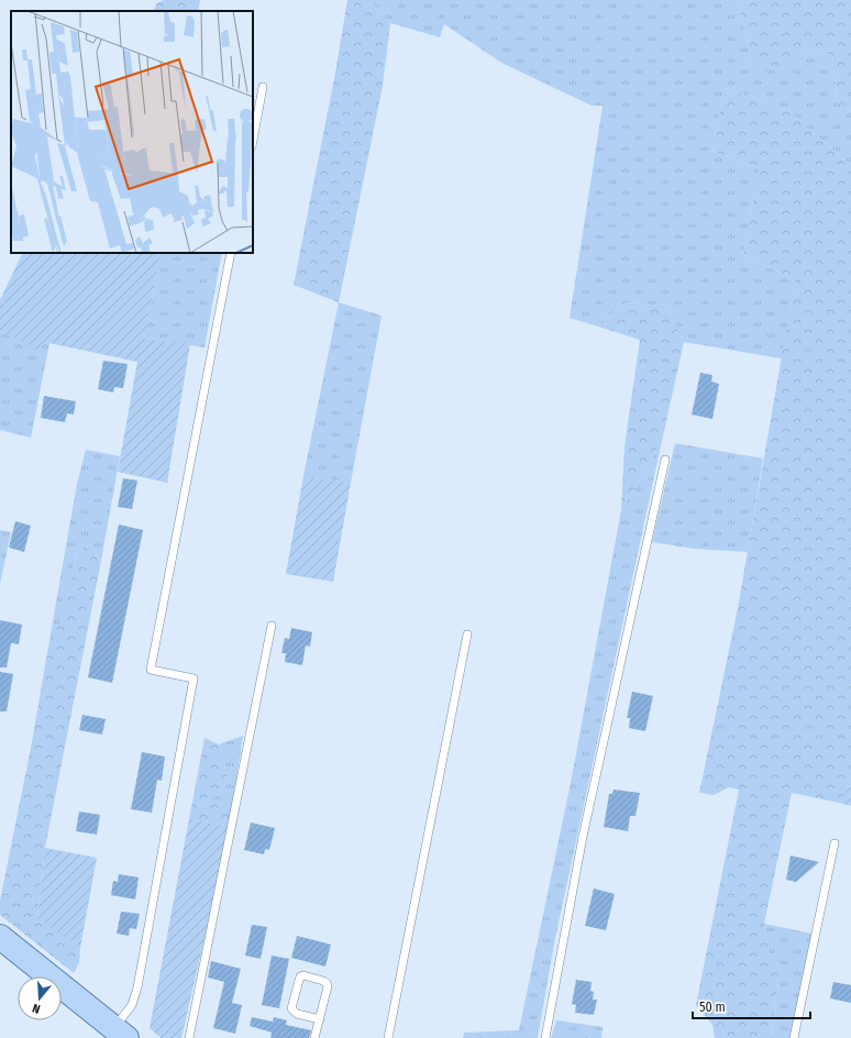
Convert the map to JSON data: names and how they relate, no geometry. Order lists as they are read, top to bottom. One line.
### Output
{"scale_bar":"50 m","north":"bottom"}
